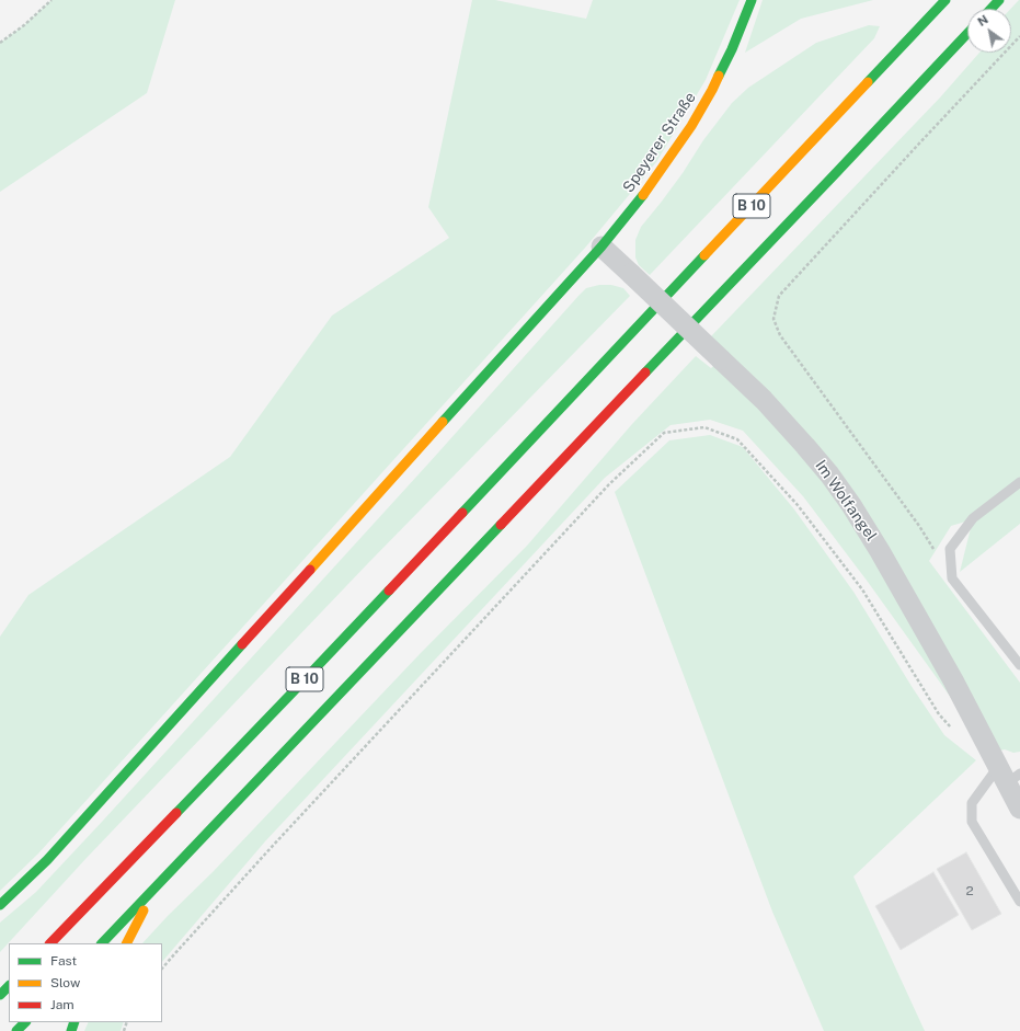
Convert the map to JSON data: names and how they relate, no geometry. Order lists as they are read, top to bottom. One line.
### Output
{"streets":{"main road":["Speyerer Straße","B 10"],"street":["Im Wolfangel"]},"crossings":[["Speyerer Straße","Im Wolfangel"]],"house_numbers":["2"],"legend":["Fast","Slow","Jam"],"north":"top left"}
